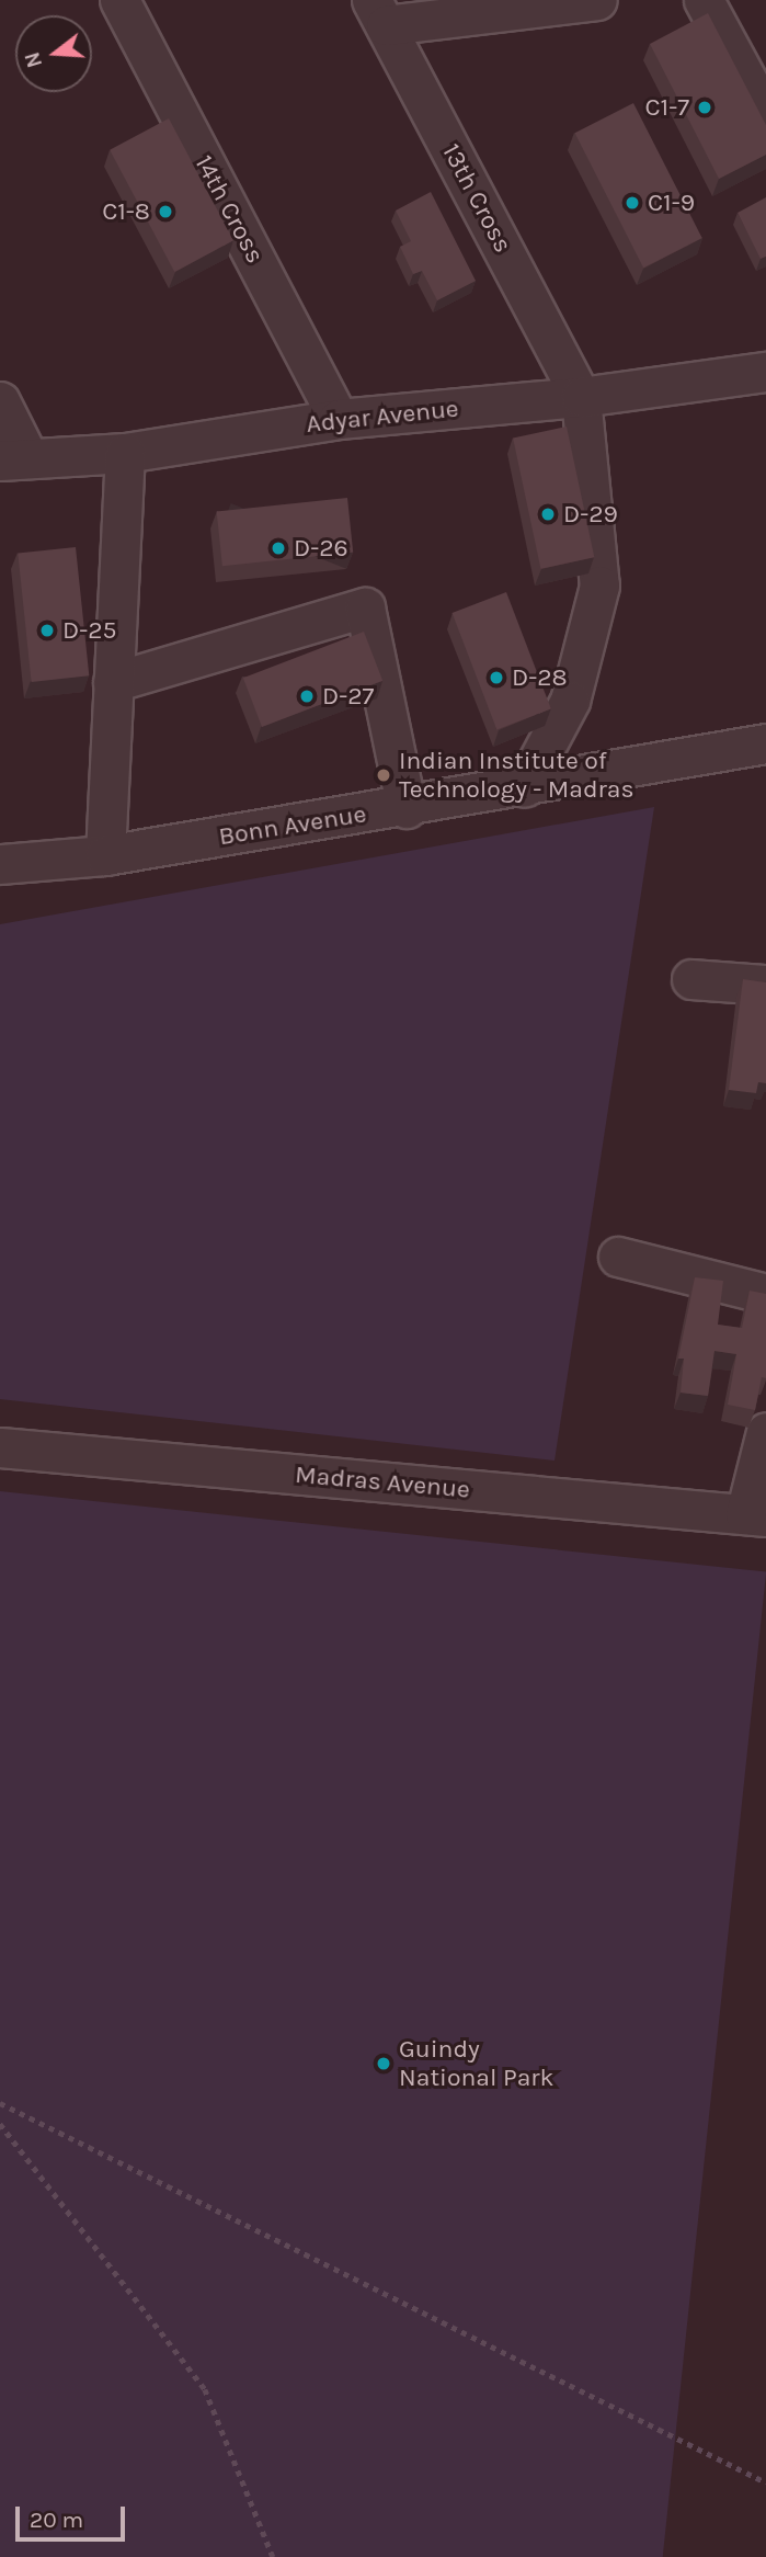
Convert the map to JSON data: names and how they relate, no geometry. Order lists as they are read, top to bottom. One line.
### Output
{"streets":{"lane":["13th Cross","14th Cross","Adyar Avenue","Bonn Avenue","Madras Avenue"]},"crossings":[["13th Cross","Adyar Avenue"],["14th Cross","Adyar Avenue"]],"places":["C1-7","C1-9","C1-8","D-29","D-26","D-25","D-28","D-27","Indian Institute of Technology - Madras","Guindy National Park"],"scale_bar":"20 m","north":"left"}
